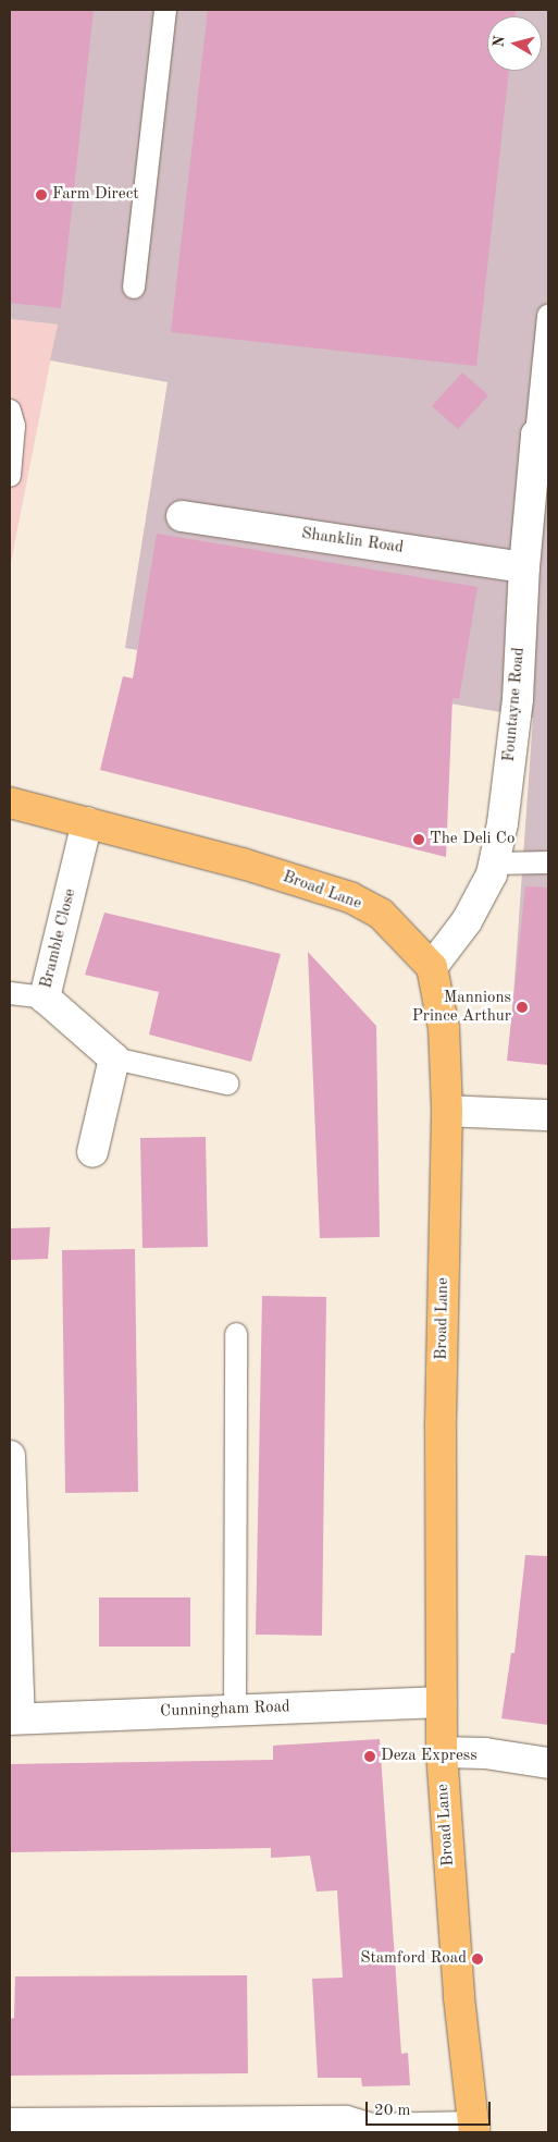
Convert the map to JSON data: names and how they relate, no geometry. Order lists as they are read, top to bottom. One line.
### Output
{"streets":{"main road":["Broad Lane"],"street":["Shanklin Road","Fountayne Road","Bramble Close","Cunningham Road"]},"crossings":[["Shanklin Road","Fountayne Road"],["Fountayne Road","Broad Lane"],["Broad Lane","Bramble Close"],["Broad Lane","Cunningham Road"]],"places":["Farm Direct","The Deli Co","Mannions Prince Arthur","Deza Express","Stamford Road"],"scale_bar":"20 m","north":"left"}
